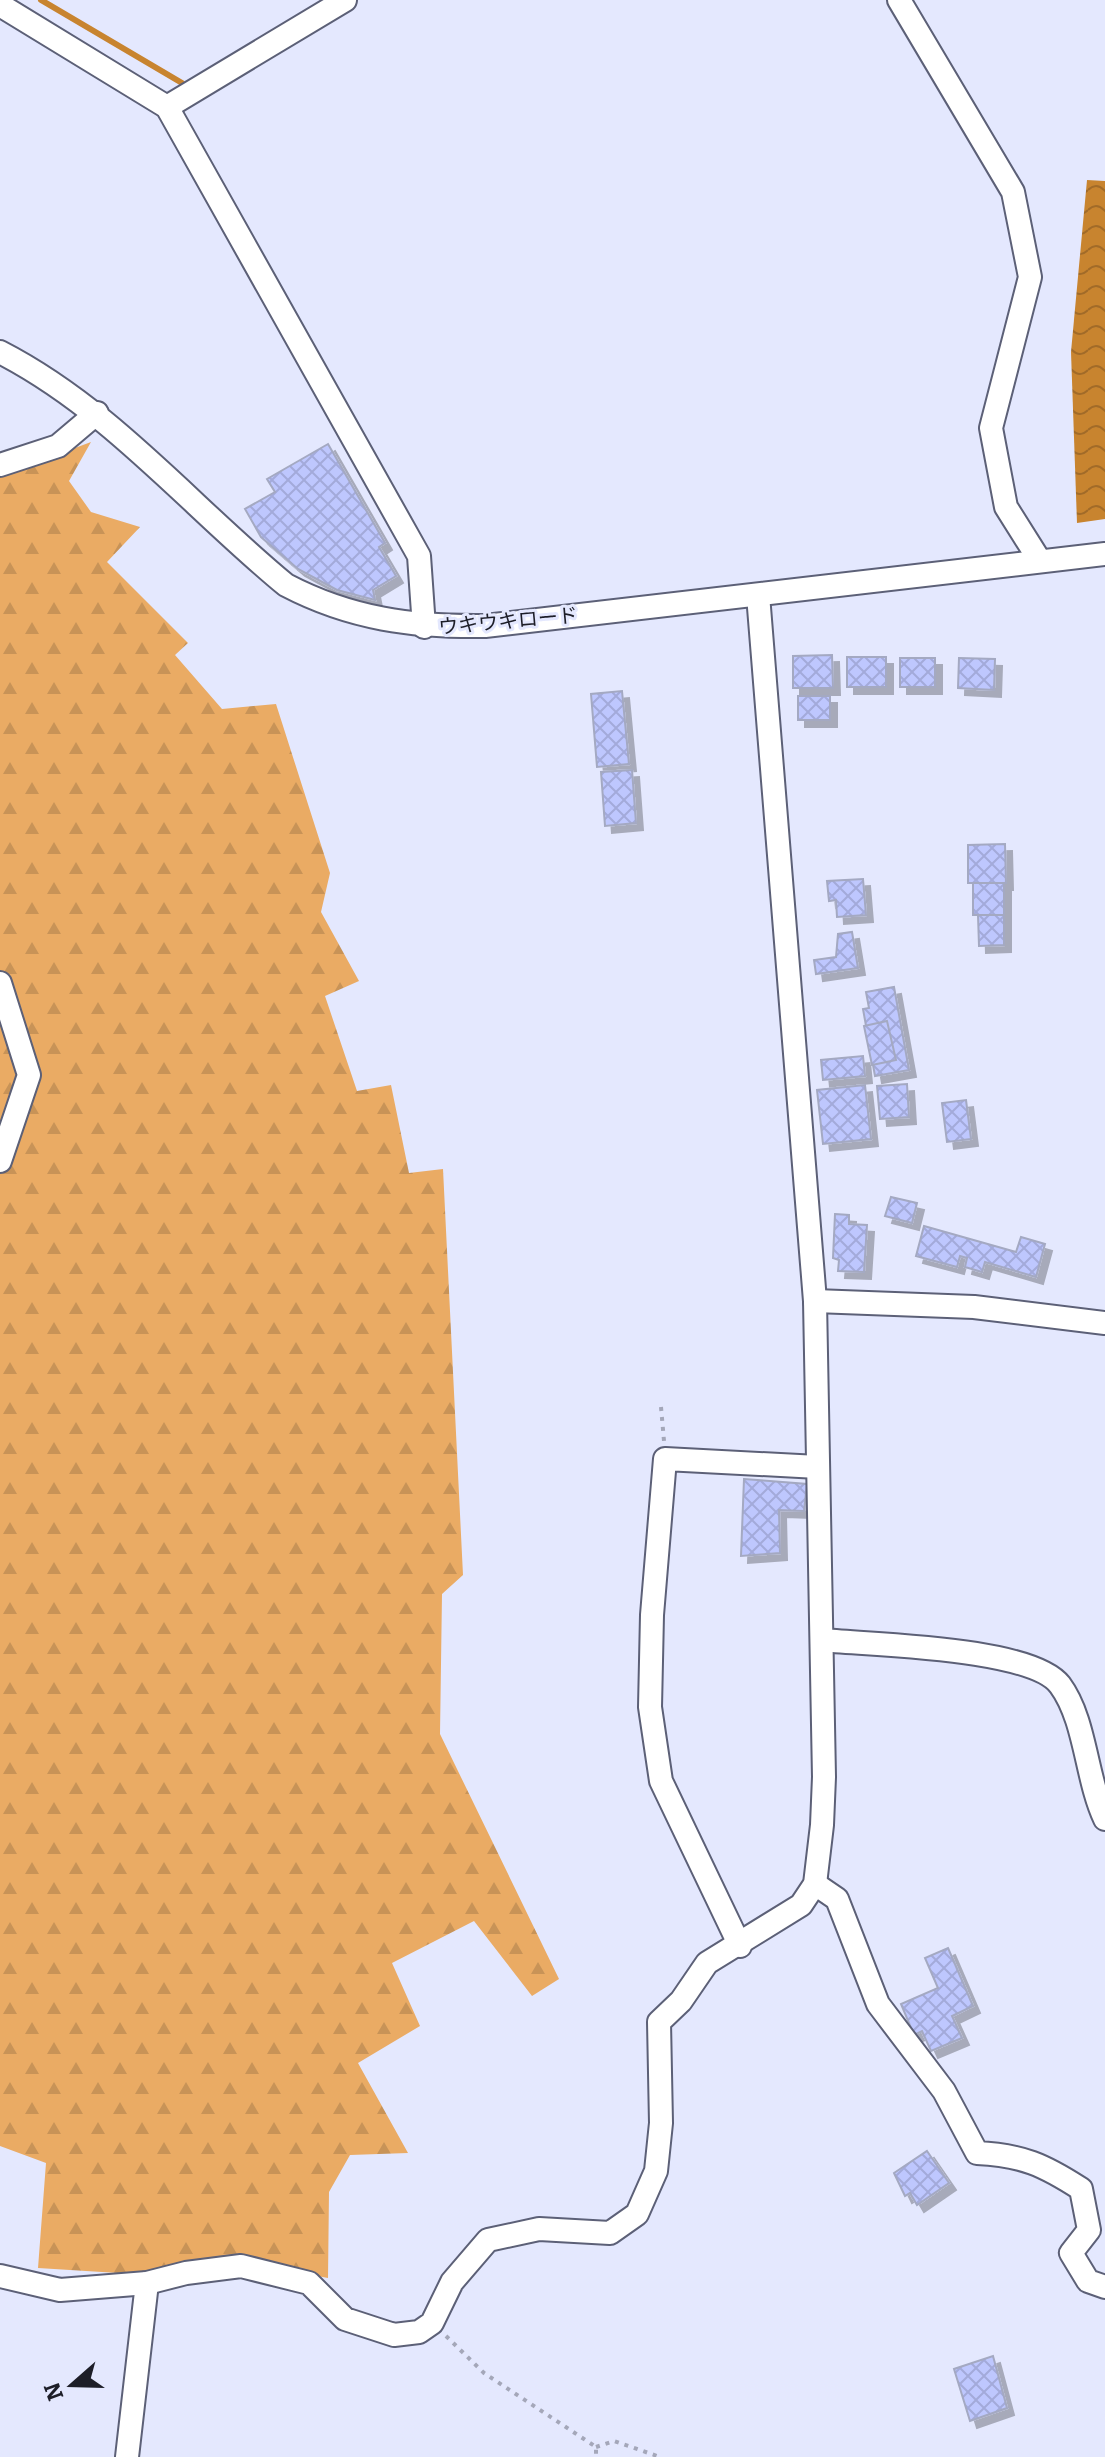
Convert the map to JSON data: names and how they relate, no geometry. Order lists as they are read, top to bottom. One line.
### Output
{"streets":{"street":["ウキウキロード"]},"north":"left"}
